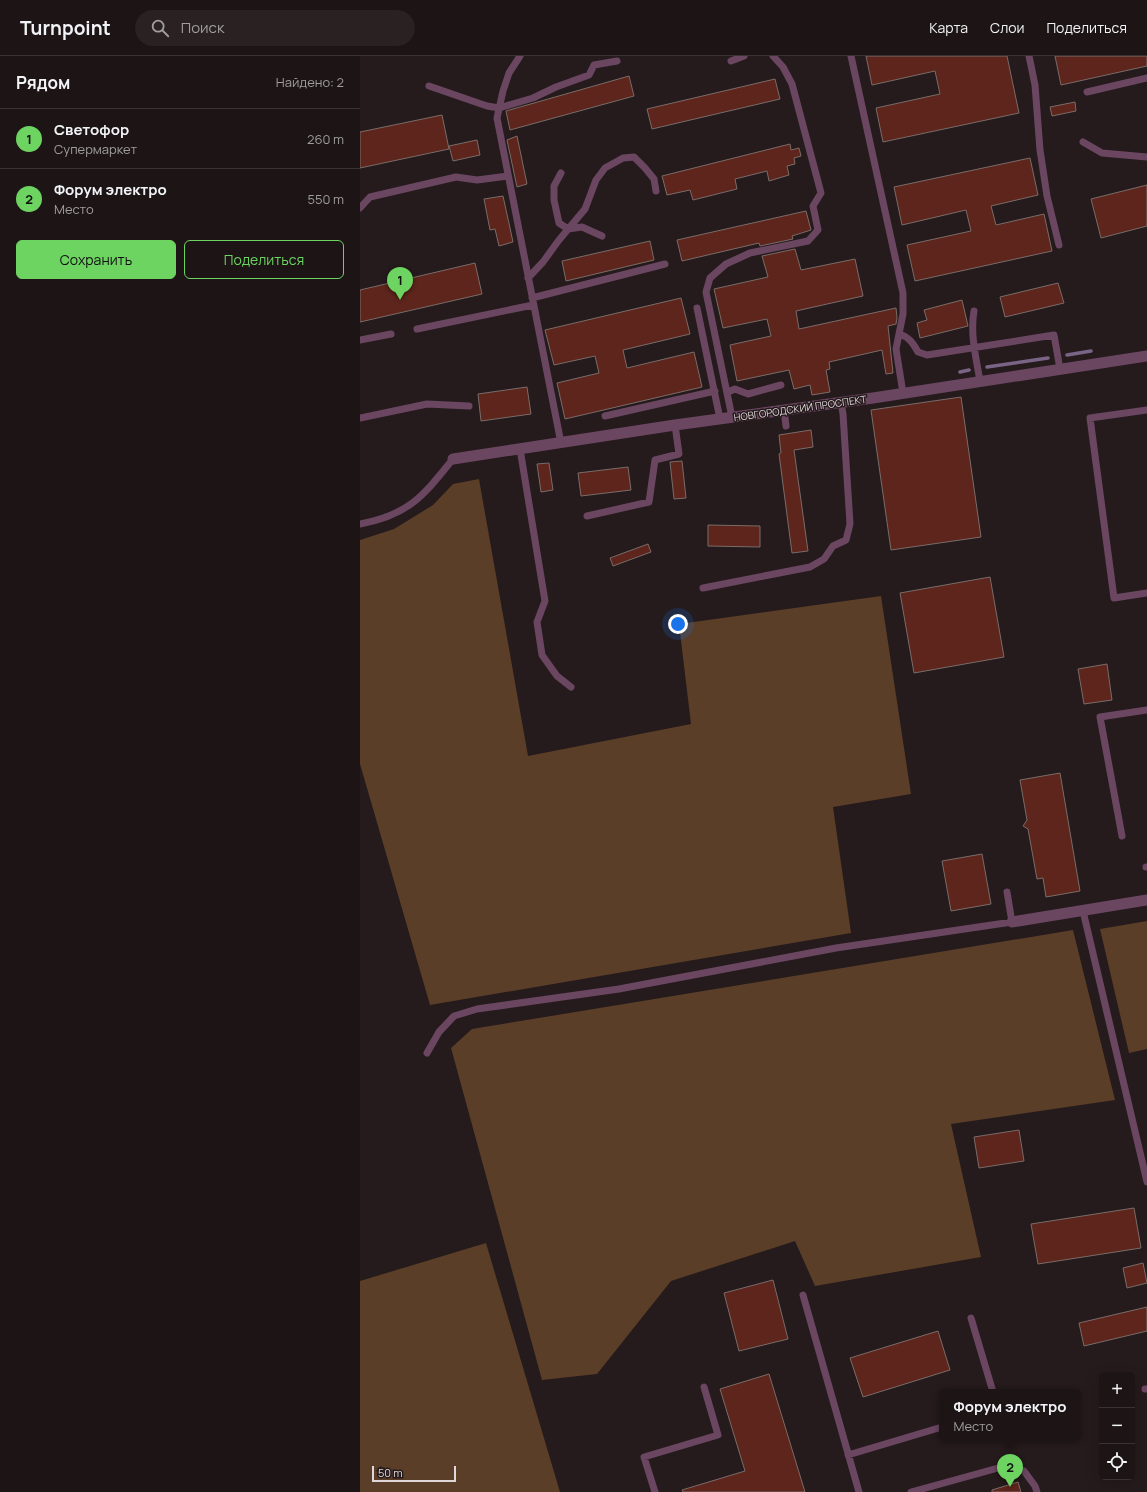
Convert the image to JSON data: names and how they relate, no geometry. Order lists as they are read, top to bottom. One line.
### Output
{"streets":{"street":["НОВГОРОДСКИЙ ПРОСПЕКТ"]},"scale_bar":"50 m","page":{"header":"Turnpoint","search":"Поиск","nav":["Карта","Слои","Поделиться"],"heading":["Рядом","Найдено: 2"],"list":[{"mark":"1","name":"Светофор","note":"Супермаркет","value":"260 m"},{"mark":"2","name":"Форум электро","note":"Место","value":"550 m"}],"buttons":["Сохранить","Поделиться"],"pins":["1","2"],"map_buttons":["+","−"],"popup":["Форум электро","Место"],"scale":"50 m"}}
